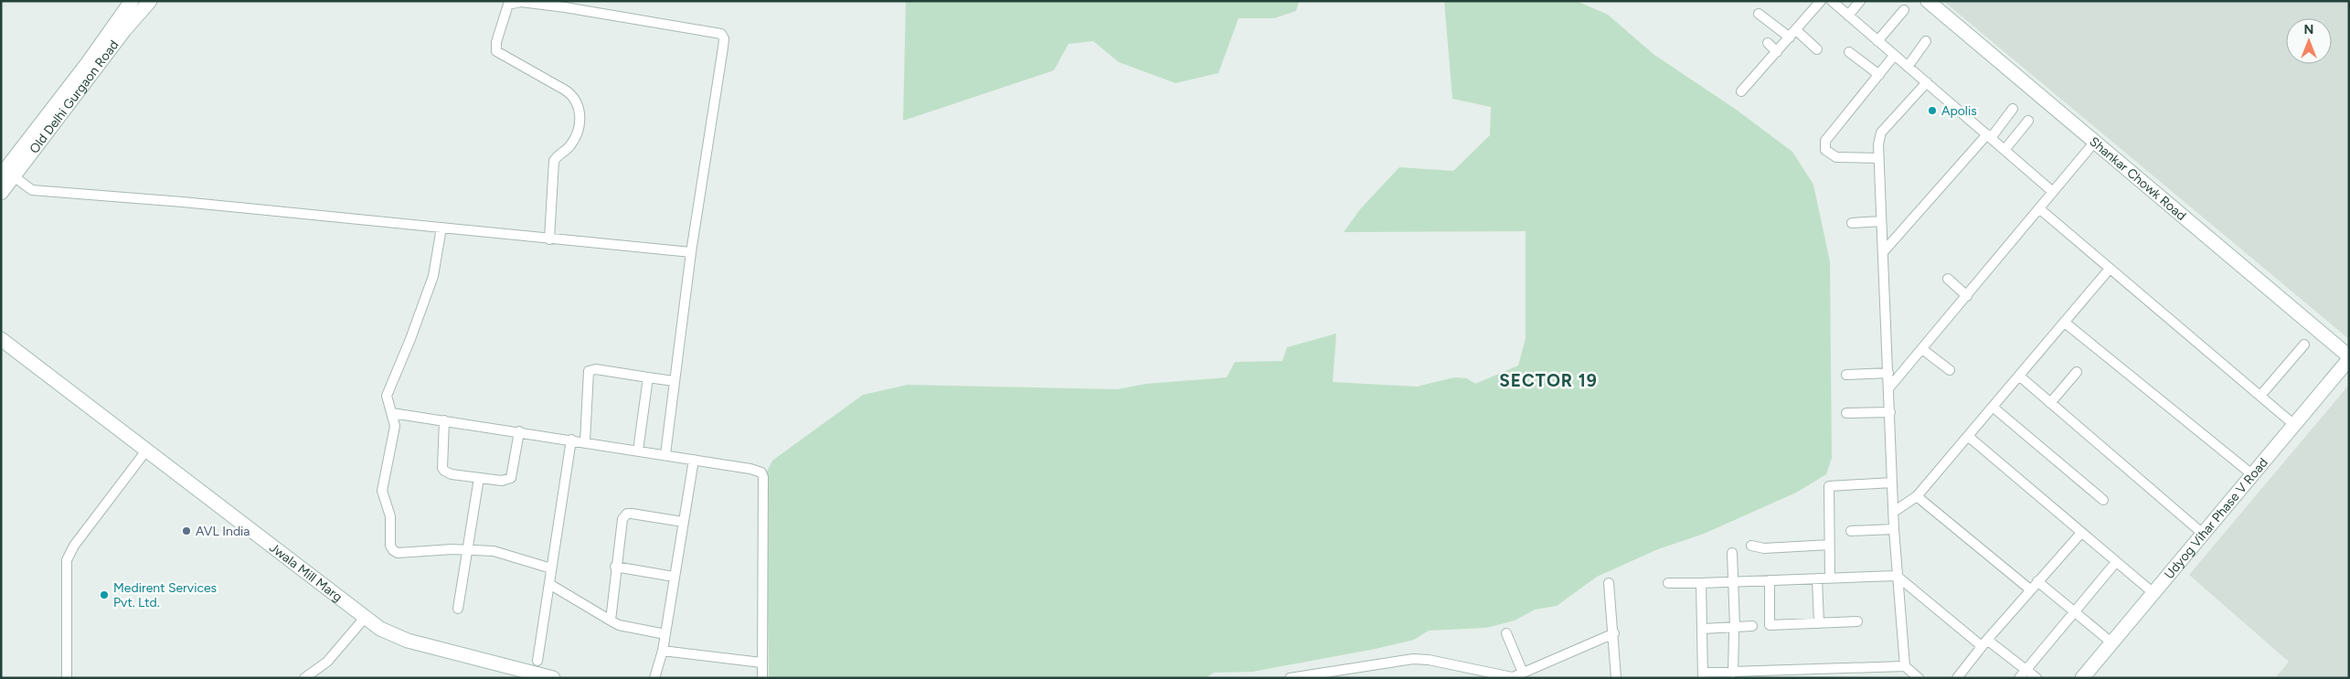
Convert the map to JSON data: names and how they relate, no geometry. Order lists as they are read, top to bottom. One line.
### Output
{"streets":{"main road":["Old Delhi Gurgaon Road","Shankar Chowk Road","Udyog Vihar Phase V Road","Jwala Mill Marg"]},"crossings":[["Shankar Chowk Road","Udyog Vihar Phase V Road"]],"districts":["SECTOR 19"],"places":["Apolis","AVL India","Medirent Services Pvt. Ltd."],"north":"top"}
